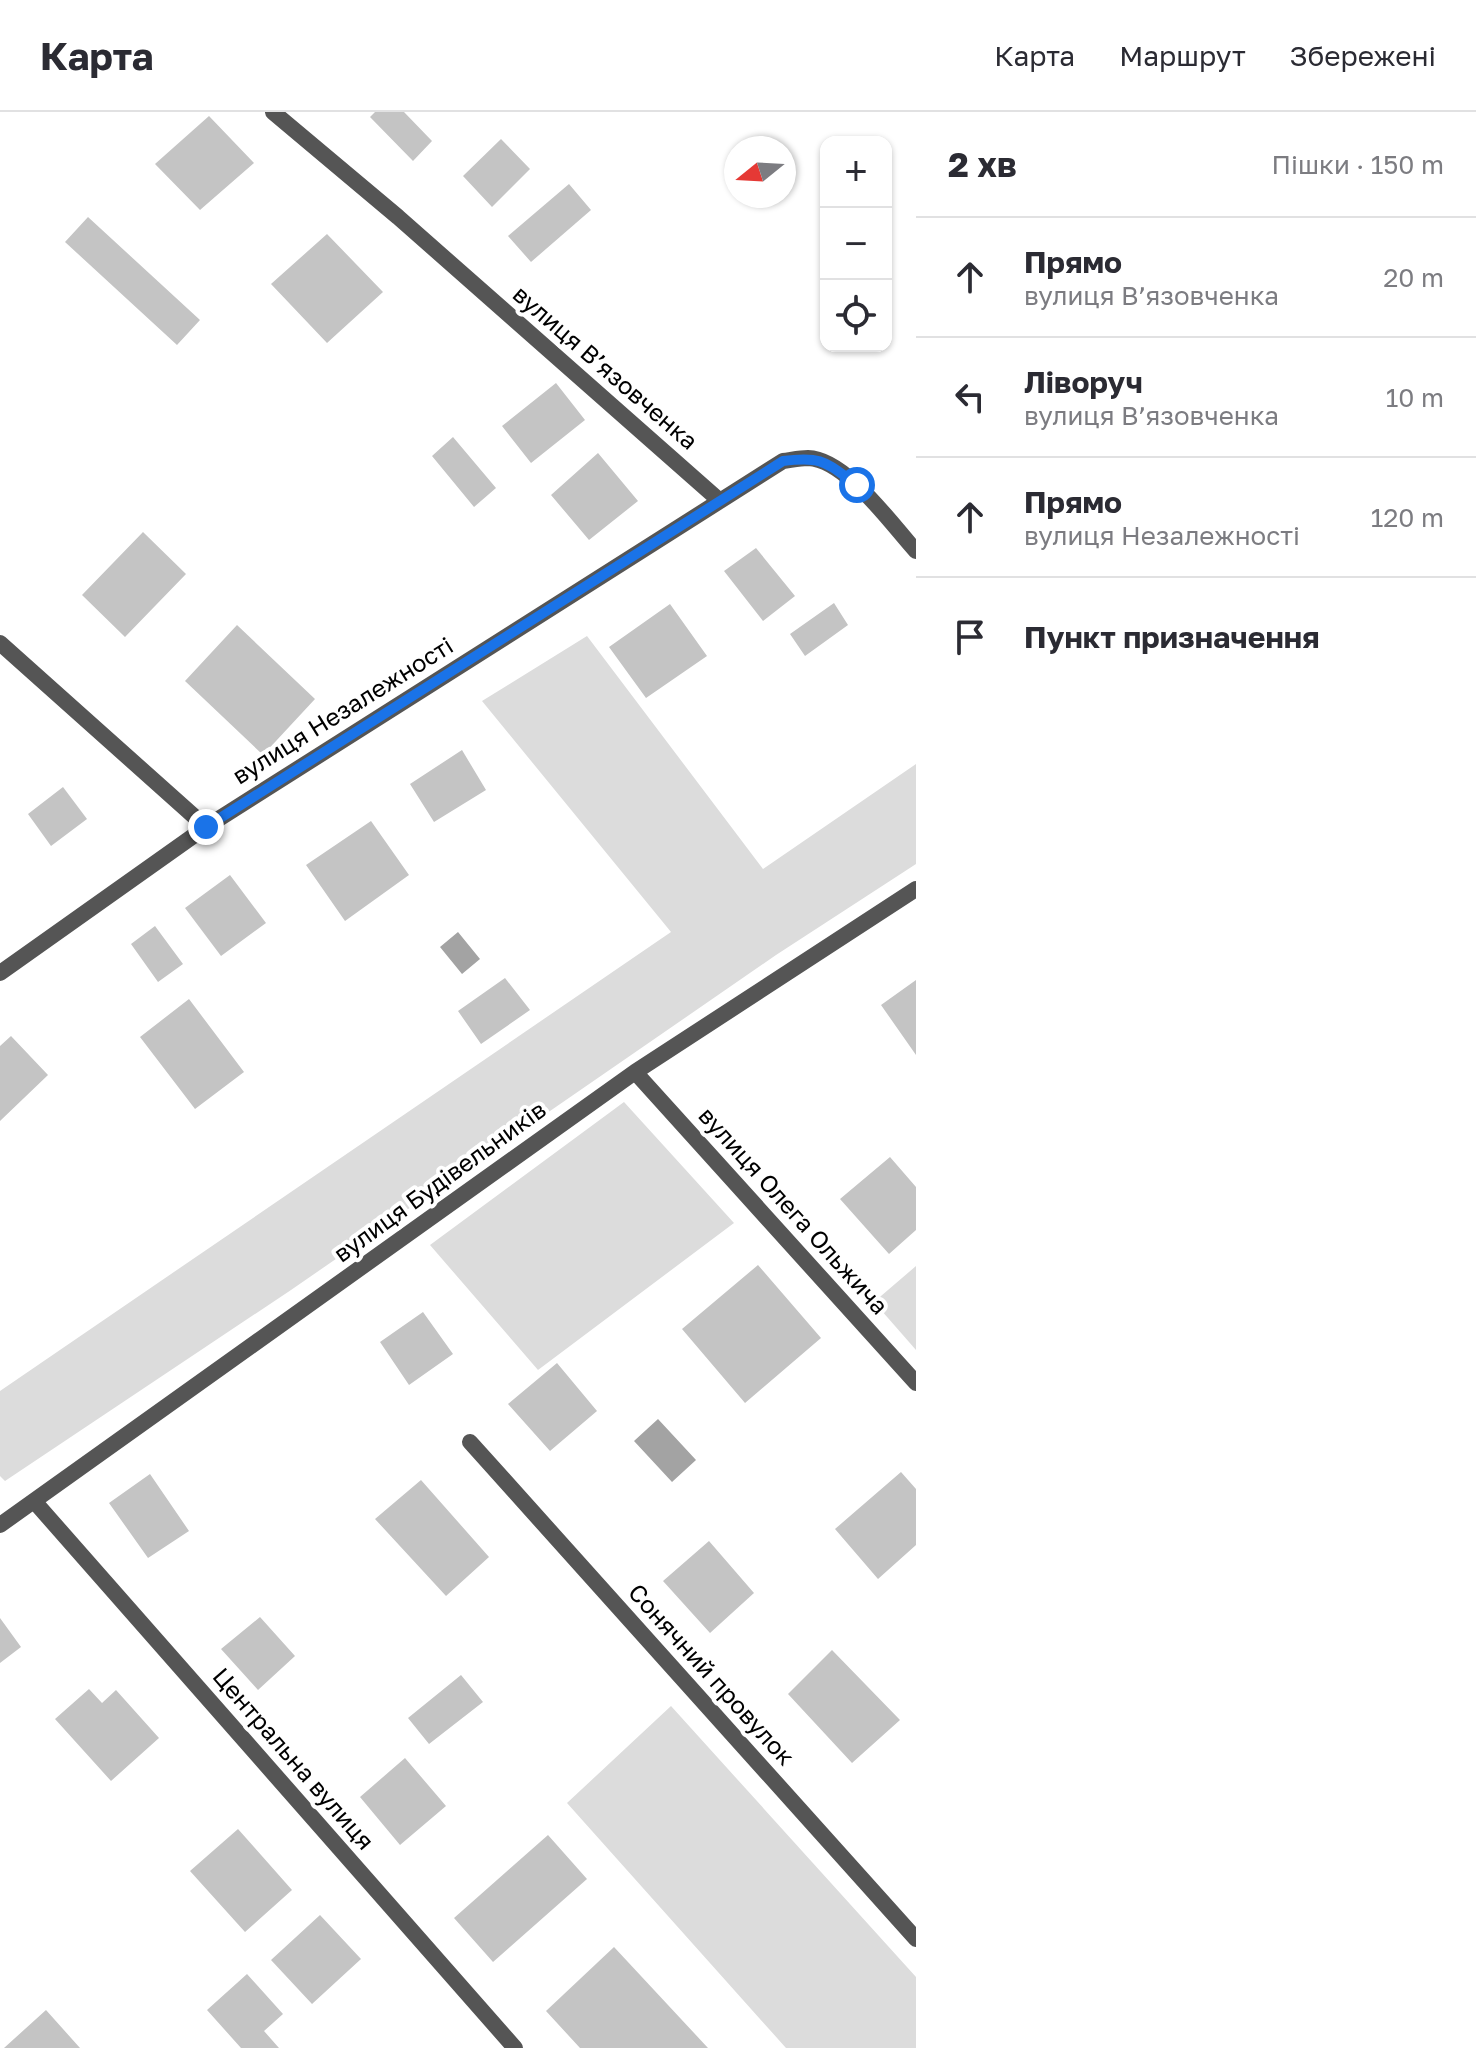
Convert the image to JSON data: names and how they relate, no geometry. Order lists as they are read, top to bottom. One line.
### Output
{"streets":{"street":["вулиця Вʼязовченка","вулиця Незалежності","вулиця Будівельників","вулиця Олега Ольжича","Сонячний провулок","Центральна вулиця"]},"crossings":[["вулиця Вʼязовченка","вулиця Незалежності"],["вулиця Будівельників","вулиця Олега Ольжича"],["вулиця Будівельників","Центральна вулиця"]],"north":"left","page":{"header":"Карта","nav":["Карта","Маршрут","Збережені"],"heading":["2 хв","Пішки · 150 m"],"map_buttons":["+","−"],"list":[["Прямо","вулиця Вʼязовченка","20 m"],["Ліворуч","вулиця Вʼязовченка","10 m"],["Прямо","вулиця Незалежності","120 m"],"Пункт призначення"]}}
